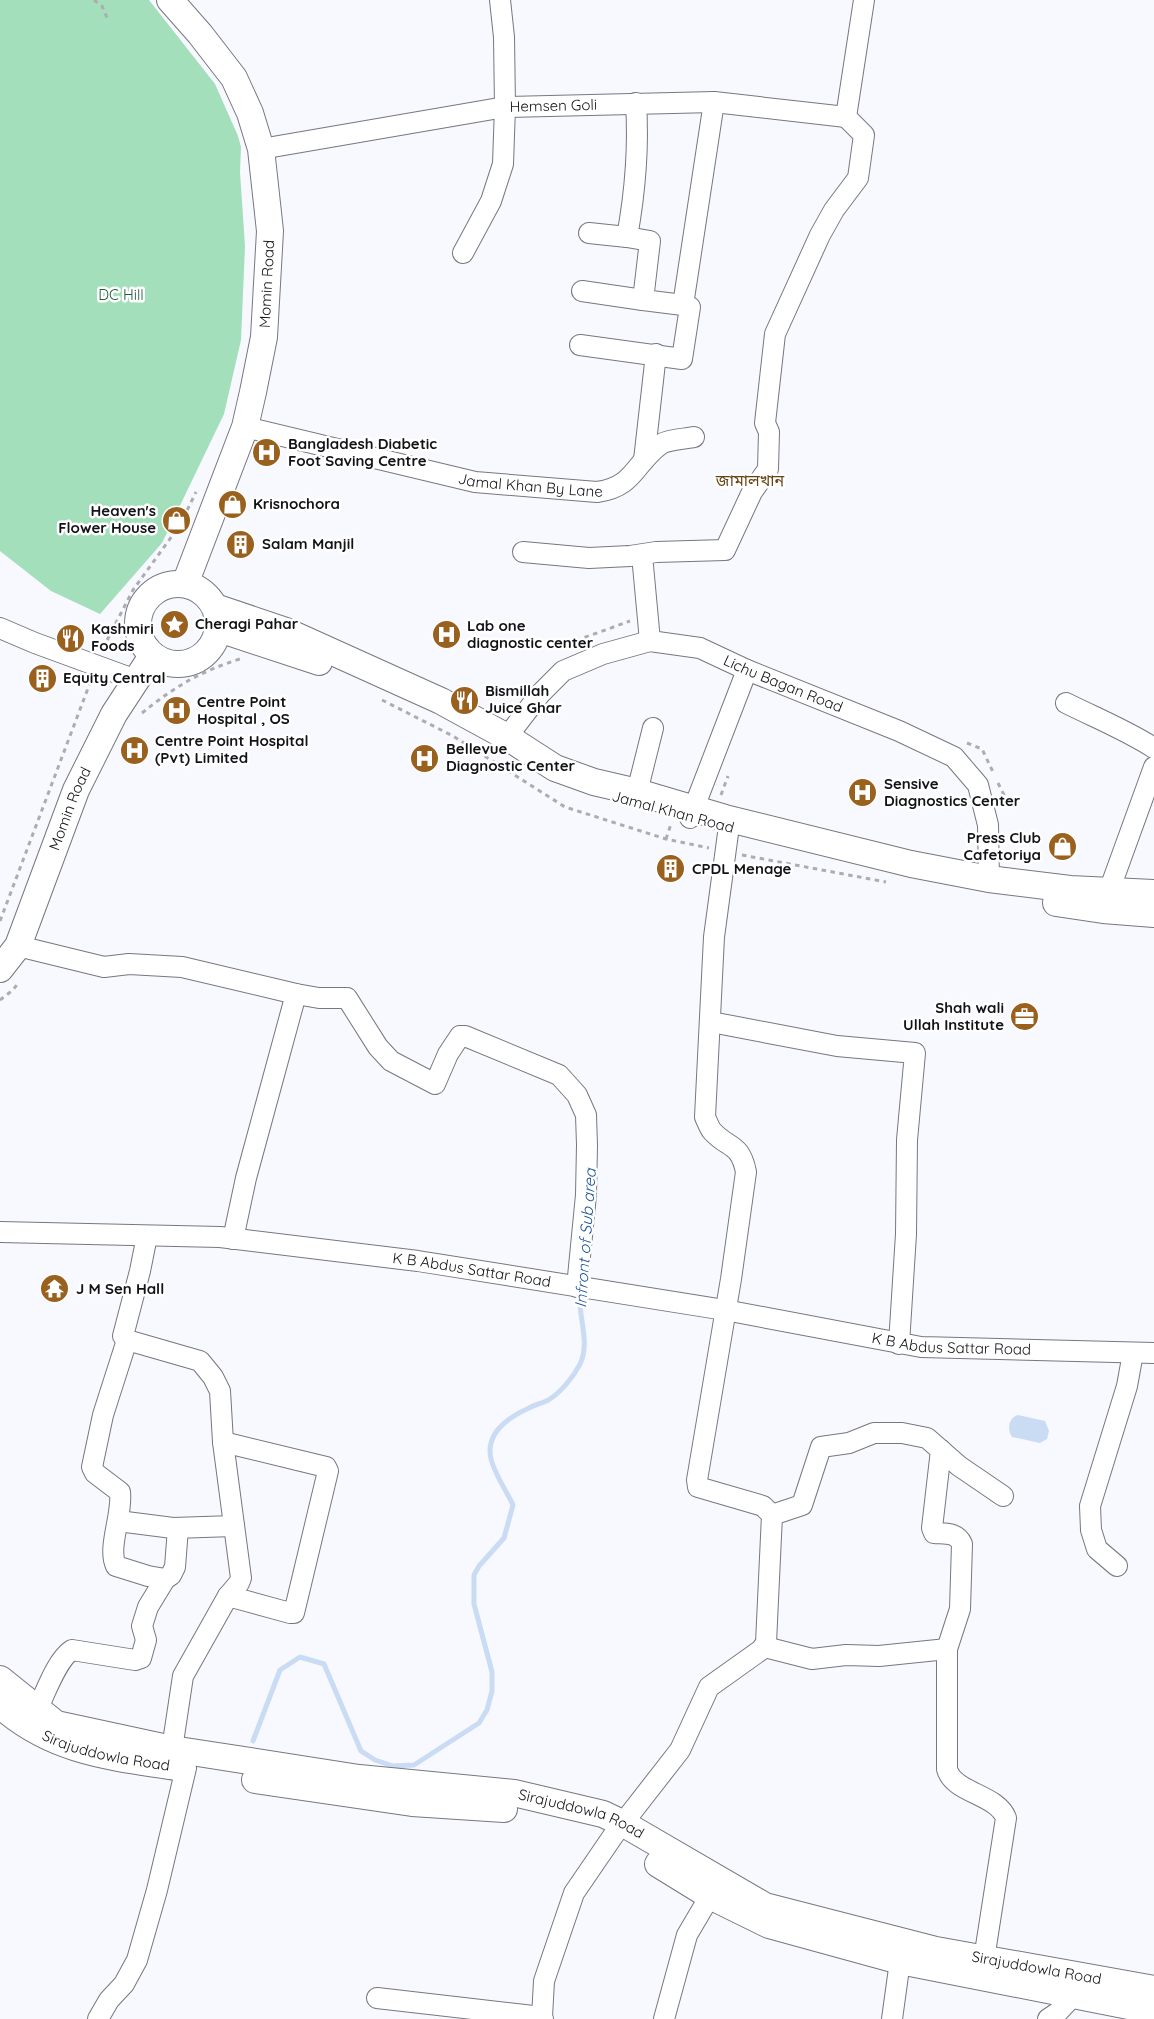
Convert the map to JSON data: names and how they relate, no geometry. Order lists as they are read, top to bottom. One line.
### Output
{"streets":{"main road":["Momin Road","Jamal Khan Road","Sirajuddowla Road"],"street":["Hemsen Goli","Jamal Khan By Lane","Lichu Bagan Road","K B Abdus Sattar Road"]},"crossings":[["Hemsen Goli","Momin Road"],["Momin Road","Jamal Khan By Lane"],["Momin Road","Jamal Khan Road"],["Lichu Bagan Road","Jamal Khan Road"]],"districts":["জামালখান"],"water":["Infront of Sub area"],"parks":["DC Hill"],"places":{"hospital":["Bangladesh Diabetic Foot Saving Centre","Lab one diagnostic center","Centre Point Hospital , OS","Centre Point Hospital (Pvt) Limited","Bellevue Diagnostic Center","Sensive Diagnostics Center"],"shop":["Krisnochora","Heaven's Flower House","Press Club Cafetoriya"],"building":["Salam Manjil","Equity Central","CPDL Menage"],"place":["Cheragi Pahar"],"restaurant":["Kashmiri Foods","Bismillah Juice Ghar"],"office":["Shah wali Ullah Institute"],"temple":["J M Sen Hall"]}}
